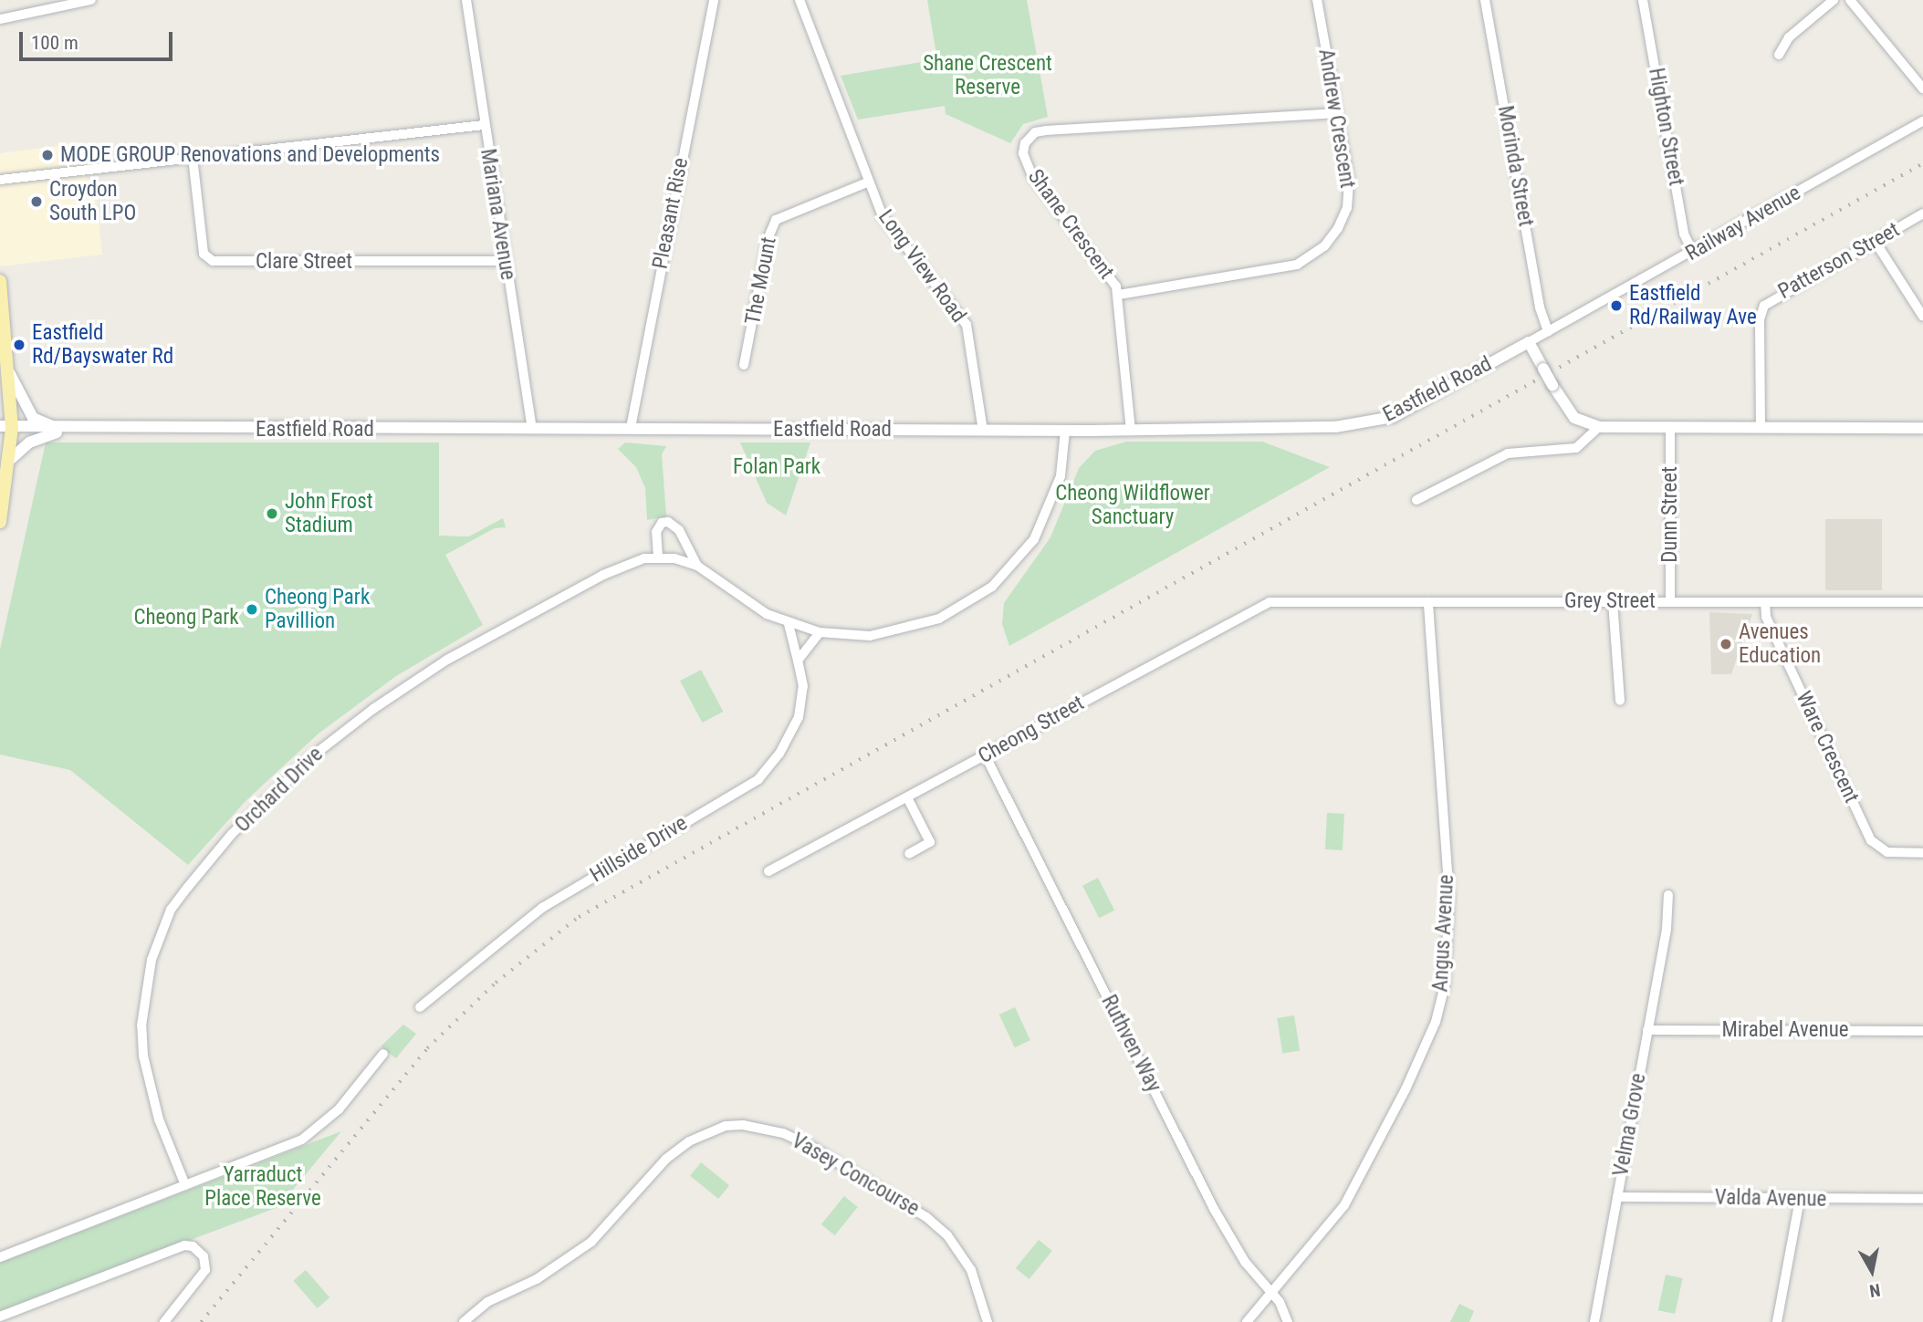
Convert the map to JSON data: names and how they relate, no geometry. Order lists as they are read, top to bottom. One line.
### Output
{"streets":{"main road":["Eastfield Road"],"street":["Andrew Crescent","Highton Street","Morinda Street","Pleasant Rise","Mariana Avenue","Railway Avenue","Shane Crescent","Patterson Street","Clare Street","Long View Road","The Mount","Dunn Street","Grey Street","Cheong Street","Ware Crescent","Orchard Drive","Hillside Drive","Angus Avenue","Mirabel Avenue","Ruthven Way","Velma Grove","Vasey Concourse","Valda Avenue"]},"crossings":[["Andrew Crescent","Shane Crescent"],["Highton Street","Railway Avenue"],["Morinda Street","Railway Avenue"],["Pleasant Rise","Eastfield Road"],["Mariana Avenue","Clare Street"],["Mariana Avenue","Eastfield Road"],["Railway Avenue","Eastfield Road"],["Shane Crescent","Eastfield Road"],["Long View Road","The Mount"],["Long View Road","Eastfield Road"],["Dunn Street","Grey Street"],["Grey Street","Cheong Street"],["Grey Street","Ware Crescent"],["Grey Street","Angus Avenue"],["Cheong Street","Ruthven Way"],["Angus Avenue","Ruthven Way"],["Mirabel Avenue","Velma Grove"],["Velma Grove","Valda Avenue"]],"parks":["Shane Crescent Reserve","Folan Park","Cheong Wildflower Sanctuary","Cheong Park","Yarraduct Place Reserve"],"places":["MODE GROUP Renovations and Developments","Croydon South LPO","Eastfield Rd/Railway Ave","Eastfield Rd/Bayswater Rd","John Frost Stadium","Cheong Park Pavillion","Avenues Education"],"scale_bar":"100 m","north":"bottom"}
